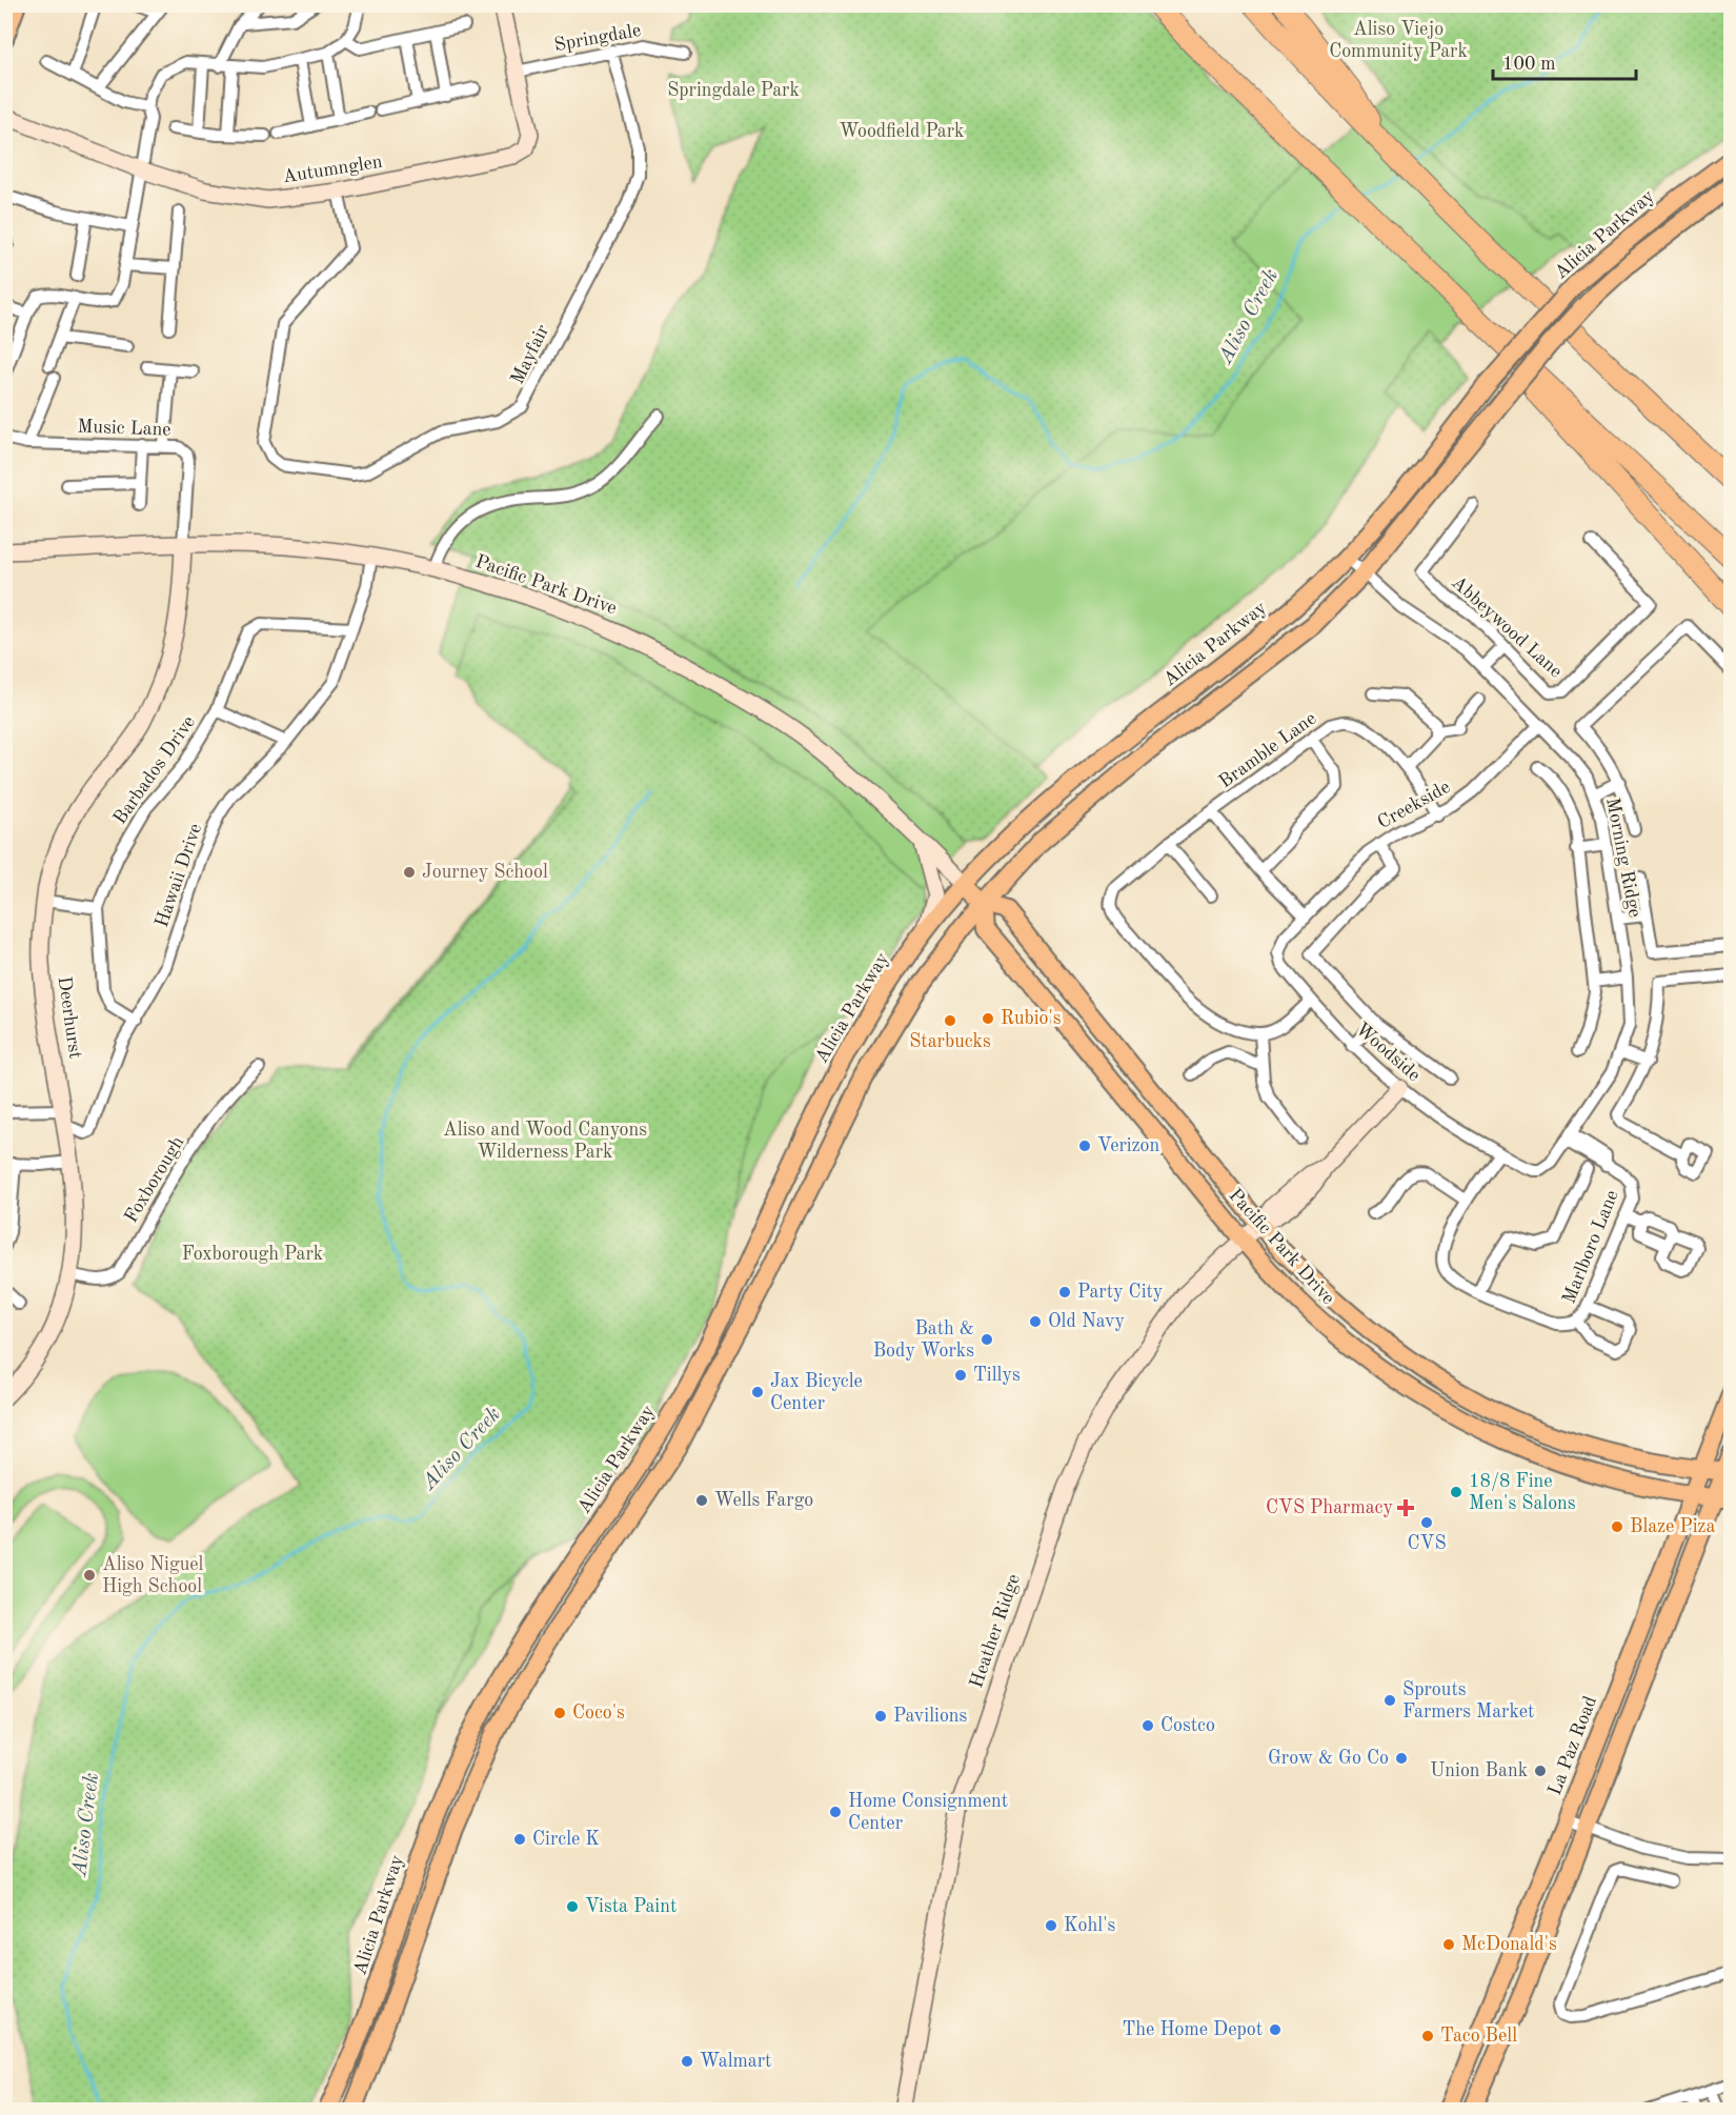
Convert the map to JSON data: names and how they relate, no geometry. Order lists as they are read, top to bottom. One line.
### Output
{"streets":{"main road":["Alicia Parkway","Pacific Park Drive","La Paz Road"],"street":["Springdale","Autumnglen","Mayfair","Music Lane","Abbeywood Lane","Bramble Lane","Barbados Drive","Creekside","Morning Ridge","Hawaii Drive","Deerhurst","Woodside","Foxborough","Marlboro Lane","Heather Ridge"]},"crossings":[["Springdale","Autumnglen"],["Springdale","Mayfair"],["Autumnglen","Mayfair"],["Alicia Parkway","Pacific Park Drive"],["Alicia Parkway","Morning Ridge"],["Music Lane","Pacific Park Drive"],["Music Lane","Deerhurst"],["Pacific Park Drive","Hawaii Drive"],["Pacific Park Drive","Deerhurst"],["Pacific Park Drive","Heather Ridge"],["Pacific Park Drive","La Paz Road"],["Bramble Lane","Creekside"],["Barbados Drive","Hawaii Drive"],["Creekside","Morning Ridge"],["Creekside","Woodside"],["Morning Ridge","Woodside"],["Morning Ridge","Marlboro Lane"],["Hawaii Drive","Deerhurst"],["Deerhurst","Foxborough"],["Woodside","Marlboro Lane"],["Woodside","Heather Ridge"]],"water":["Aliso Creek"],"parks":["Aliso Viejo Community Park","Springdale Park","Woodfield Park","Aliso and Wood Canyons Wilderness Park","Foxborough Park"],"places":{"other":["Journey School","Rubio's","Starbucks","Verizon","Party City","Old Navy","Bath & Body Works","Tillys","Jax Bicycle Center","18/8 Fine Men's Salons","Wells Fargo","CVS","Blaze Piza","Aliso Niguel High School","Sprouts Farmers Market","Coco's","Pavilions","Costco","Grow & Go Co","Union Bank","Home Consignment Center","Circle K","Vista Paint","Kohl's","McDonald's","The Home Depot","Taco Bell","Walmart"],"health":["CVS Pharmacy"]},"scale_bar":"100 m"}
